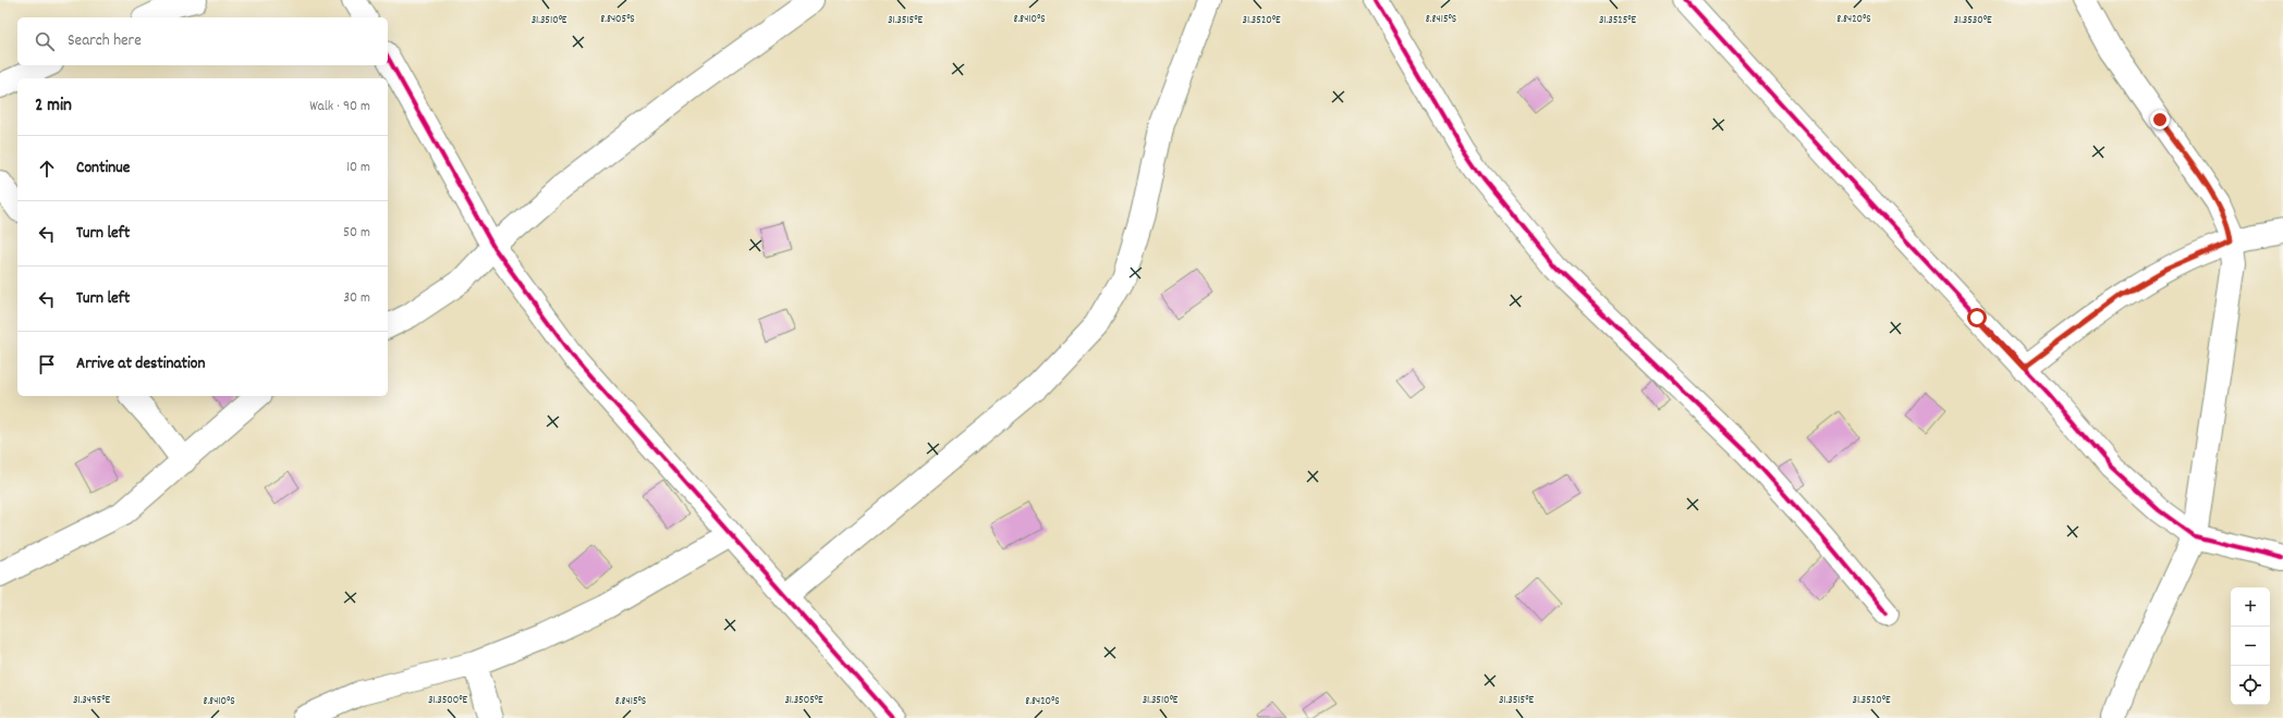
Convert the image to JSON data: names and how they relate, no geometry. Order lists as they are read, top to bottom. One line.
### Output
{"page":{"search":"Search here","heading":["2 min","Walk · 90 m"],"list":[["Continue","10 m"],["Turn left","50 m"],["Turn left","30 m"],"Arrive at destination"],"map_buttons":["+","−"]},"coordinates":["8.8405°S","8.8410°S","8.8415°S","8.8420°S","31.3510°E","31.3515°E","31.3520°E","31.3525°E","31.3530°E","31.3495°E","31.3500°E","31.3505°E"]}
